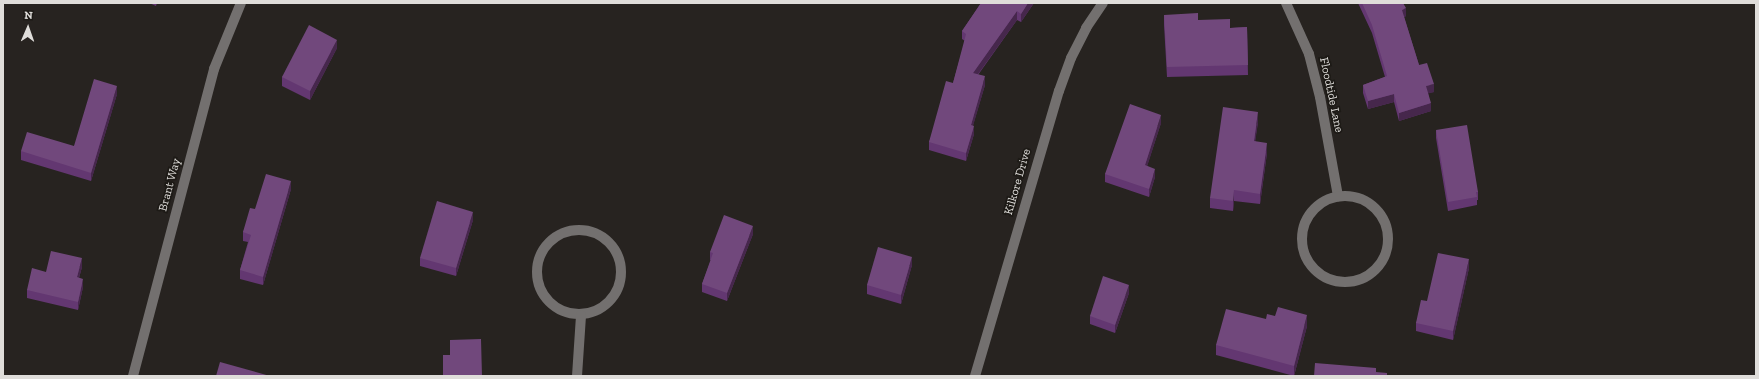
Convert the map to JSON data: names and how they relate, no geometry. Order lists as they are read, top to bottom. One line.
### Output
{"streets":{"street":["Floodtide Lane","Kilkore Drive","Brant Way"]},"north":"top"}
